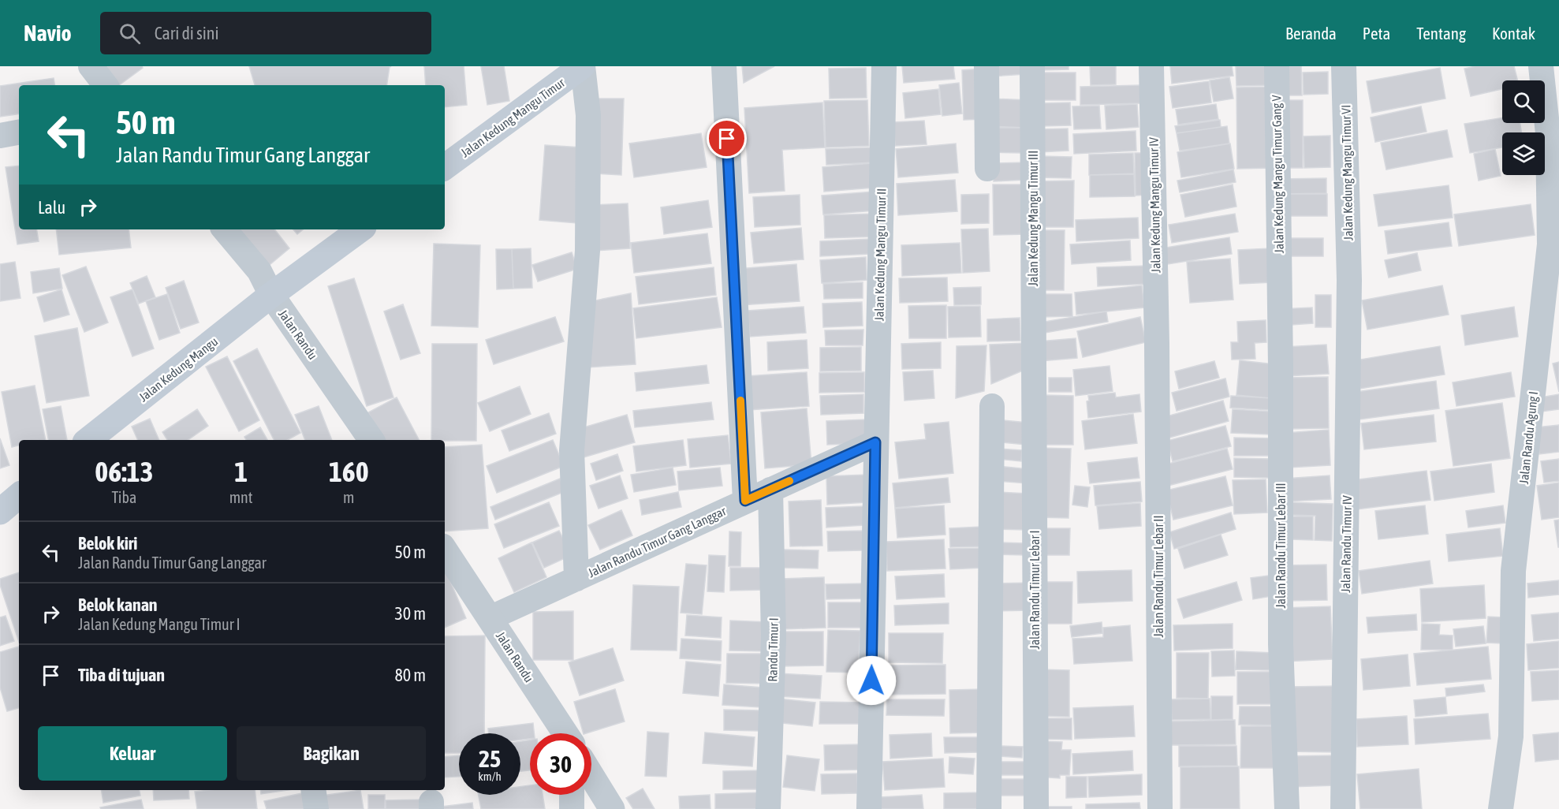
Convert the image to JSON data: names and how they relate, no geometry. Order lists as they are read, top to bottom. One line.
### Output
{"streets":{"main road":["Jalan Kedung Mangu Timur","Jalan Kedung Mangu"],"street":["Jalan Kedung Mangu Timur VI","Jalan Kedung Mangu Timur Gang V","Jalan Kedung Mangu Timur IV","Jalan Kedung Mangu Timur III","Jalan Kedung Mangu Timur II","Jalan Randu","Jalan Randu Agung I","Jalan Randu Timur Gang Langgar","Jalan Randu Timur IV","Jalan Randu Timur Lebar III","Jalan Randu Timur Lebar II","Jalan Randu Timur Lebar I","Randu Timur I"]},"crossings":[["Jalan Kedung Mangu Timur VI","Jalan Randu Timur IV"],["Jalan Kedung Mangu Timur Gang V","Jalan Randu Timur Lebar III"],["Jalan Kedung Mangu Timur IV","Jalan Randu Timur Lebar II"],["Jalan Kedung Mangu Timur III","Jalan Randu Timur Lebar I"],["Jalan Kedung Mangu Timur II","Jalan Randu Timur Gang Langgar"],["Jalan Randu","Jalan Kedung Mangu"],["Jalan Randu","Jalan Randu Timur Gang Langgar"],["Jalan Randu Timur Gang Langgar","Randu Timur I"]],"page":{"header":"Navio","search":"Cari di sini","nav":["Beranda","Peta","Tentang","Kontak"],"turn":["50 m","Jalan Randu Timur Gang Langgar"],"then":"Lalu","eta":["06:13","Tiba","1","mnt","160","m"],"list":[{"name":"Belok kiri","note":"Jalan Randu Timur Gang Langgar","value":"50 m"},{"name":"Belok kanan","note":"Jalan Kedung Mangu Timur I","value":"30 m"},{"name":"Tiba di tujuan","value":"80 m"}],"buttons":["Keluar","Bagikan"],"speed":"25 km/h","limit":"30"}}
